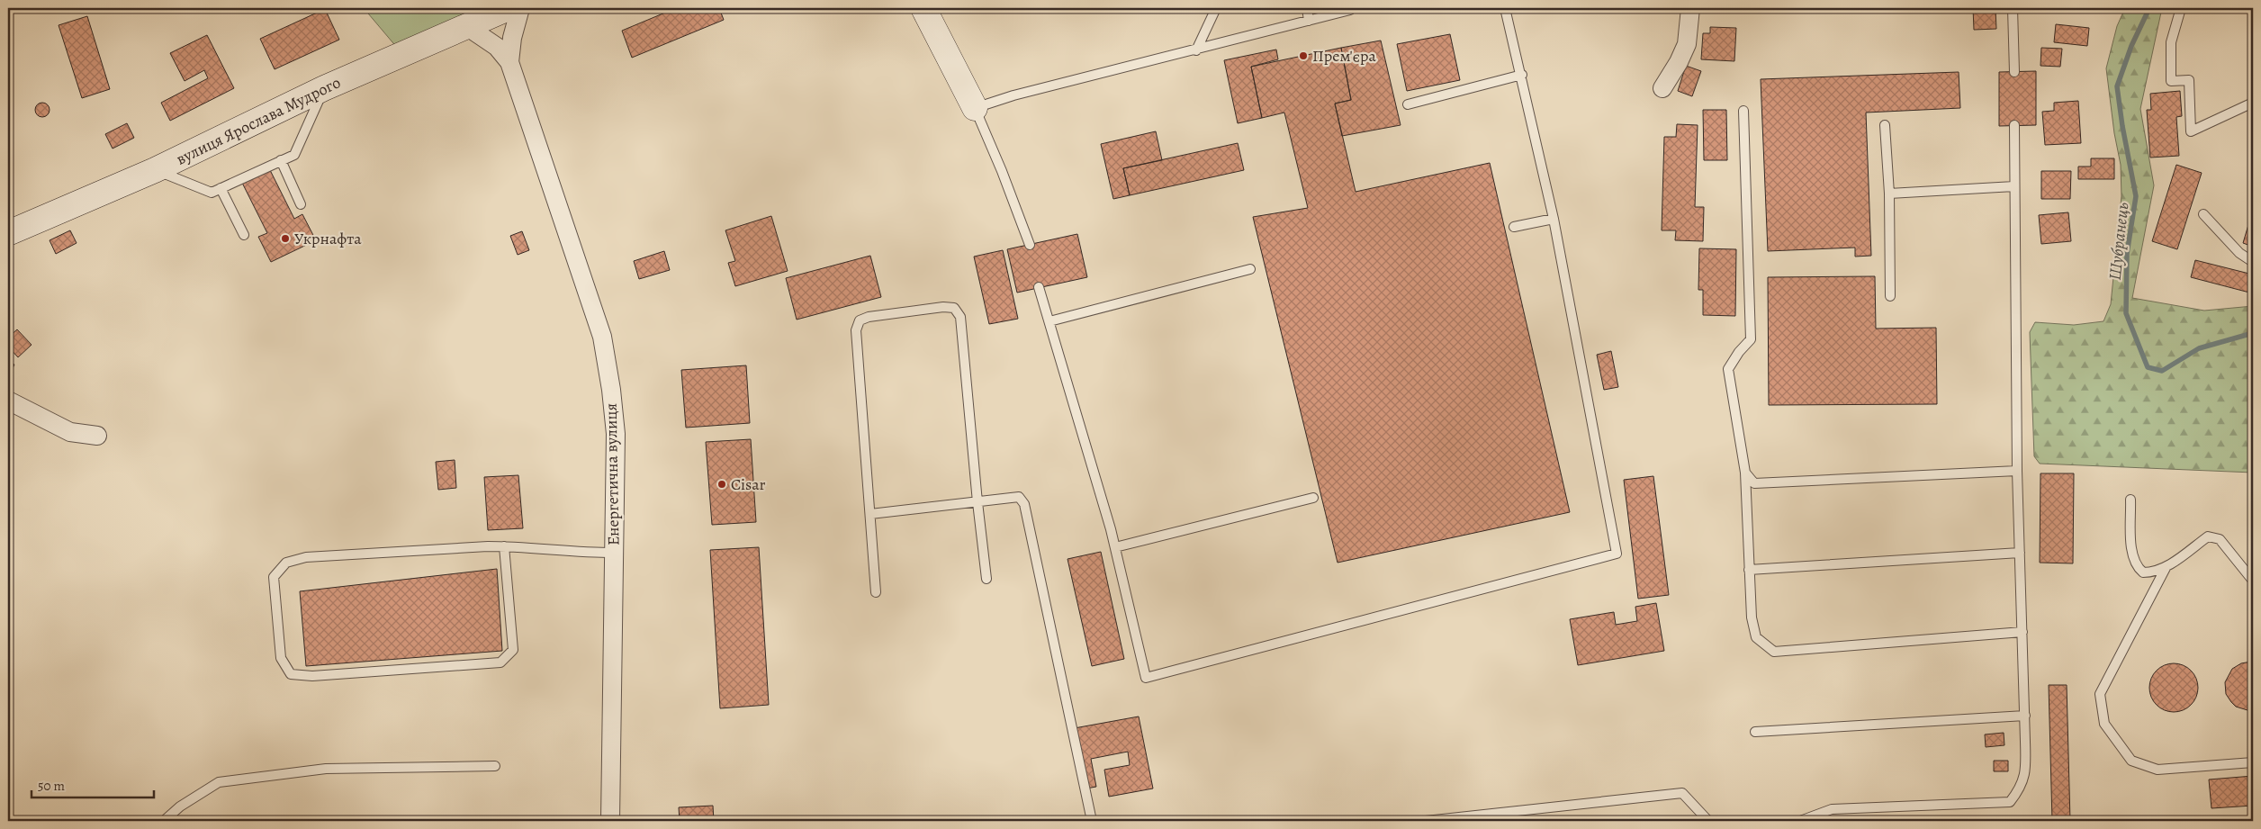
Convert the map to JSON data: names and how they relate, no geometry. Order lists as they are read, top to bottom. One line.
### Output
{"streets":{"main road":["вулиця Ярослава Мудрого"],"street":["Енергетична вулиця"]},"crossings":[["вулиця Ярослава Мудрого","Енергетична вулиця"]],"water":["Шубранець"],"places":["Прем'єра","Укрнафта","Cisar"],"scale_bar":"50 m"}
